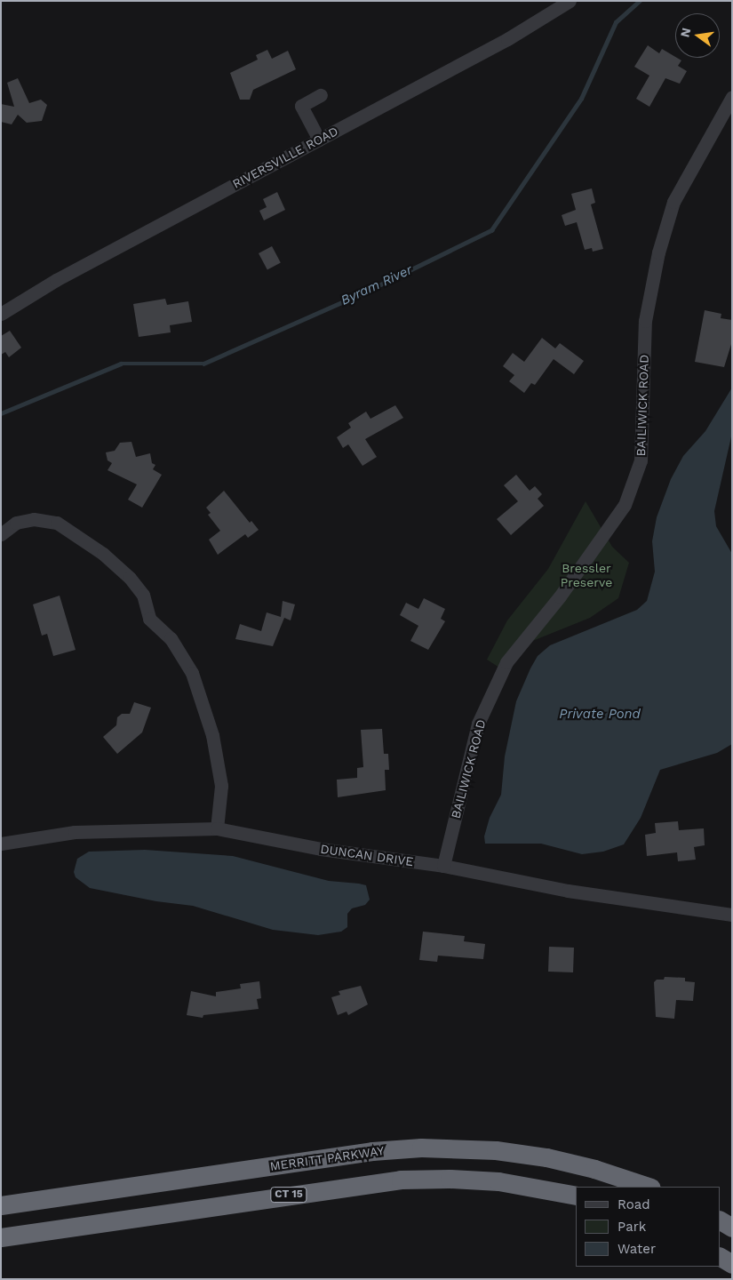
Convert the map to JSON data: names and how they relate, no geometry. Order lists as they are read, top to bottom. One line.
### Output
{"streets":{"highway":["MERRITT PARKWAY","CT 15"],"street":["RIVERSVILLE ROAD","BAILIWICK ROAD","DUNCAN DRIVE"]},"crossings":[["BAILIWICK ROAD","DUNCAN DRIVE"]],"water":["Byram River","Private Pond"],"parks":["Bressler Preserve"],"legend":["Road","Park","Water"],"north":"left"}
